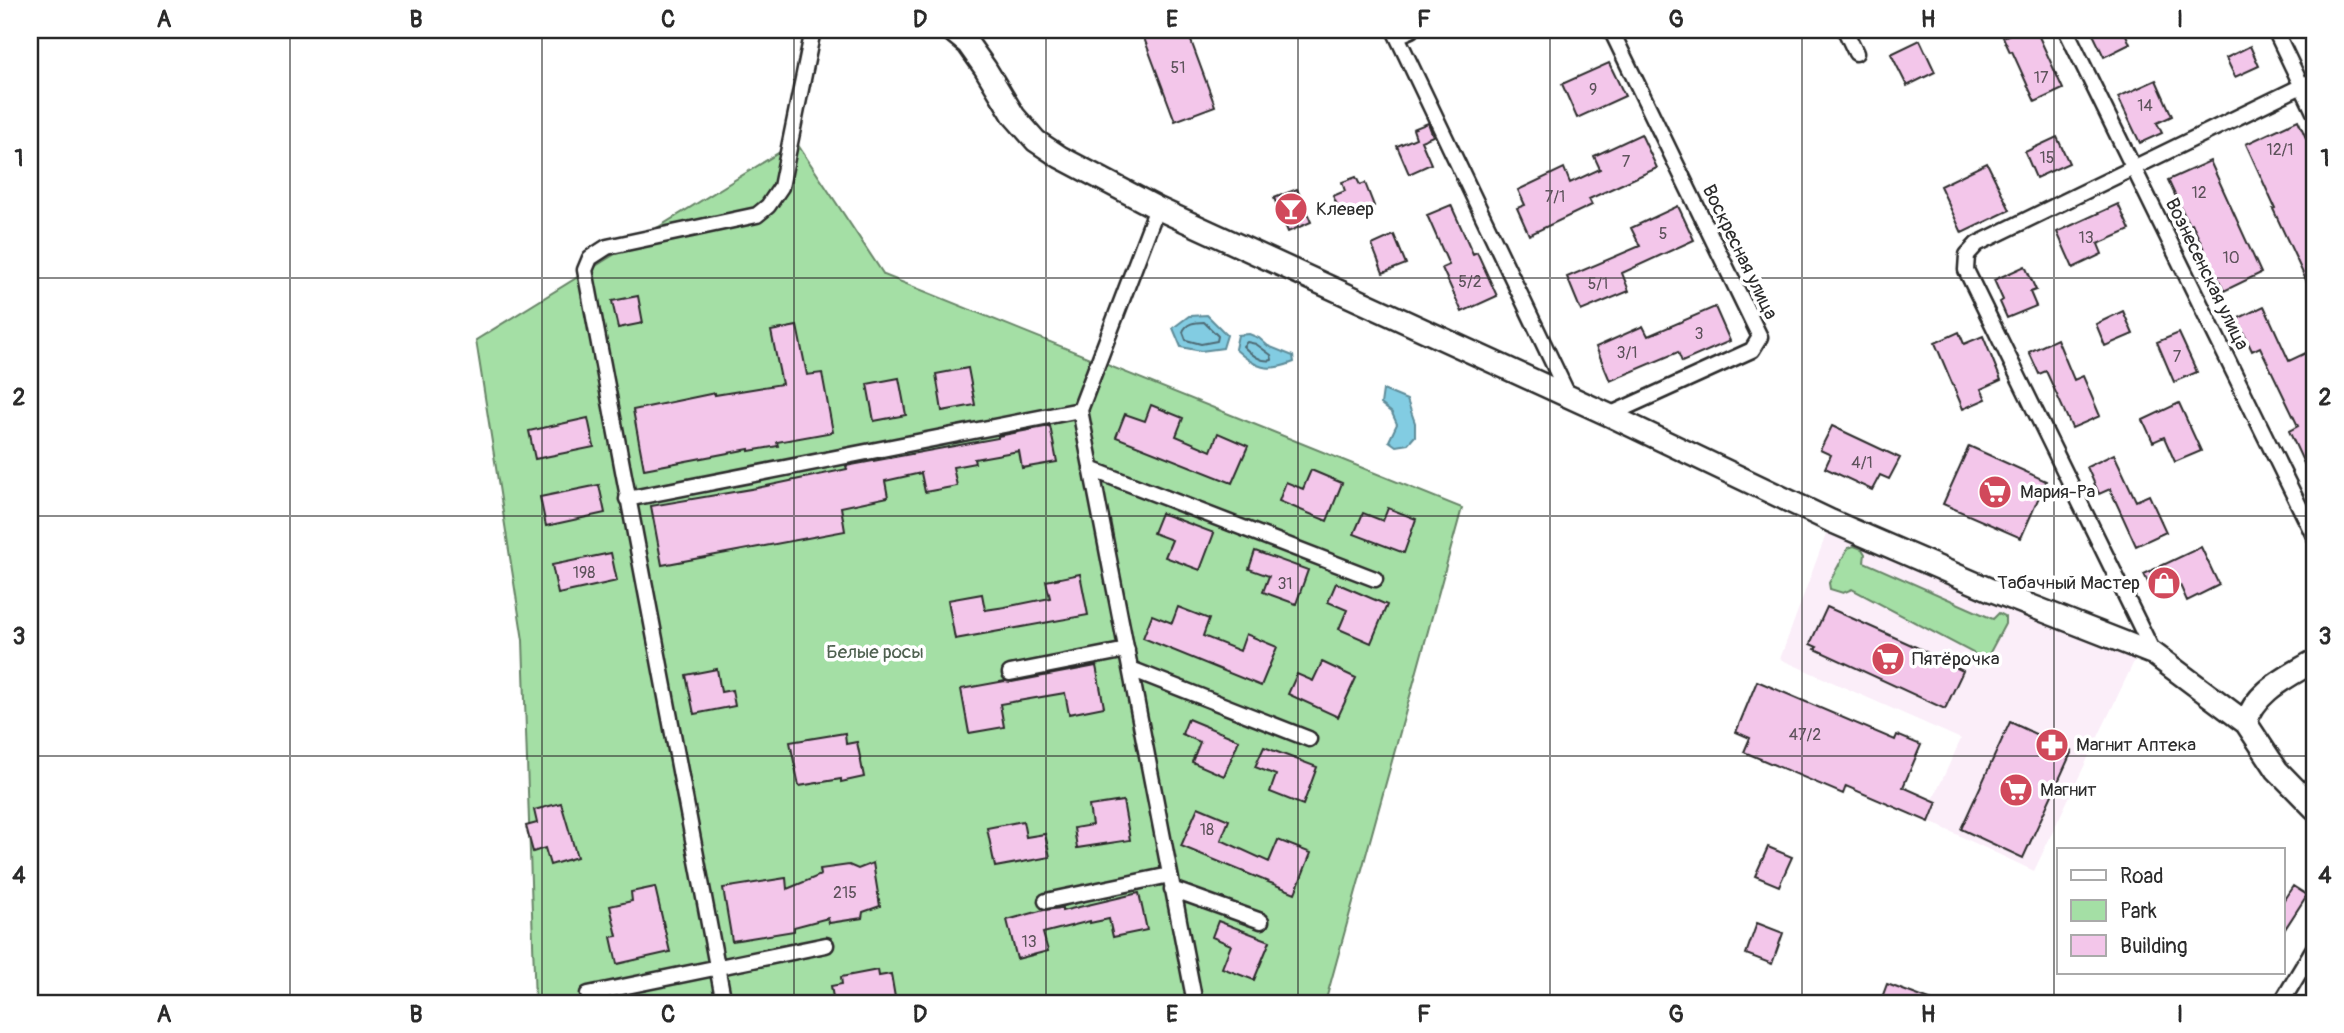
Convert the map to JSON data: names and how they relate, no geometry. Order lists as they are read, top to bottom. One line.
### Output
{"streets":{"street":["Воскресная улица","Вознесенская улица"]},"parks":["Белые росы"],"places":{"bar":["Клевер"],"supermarket":["Мария-Ра","Пятёрочка","Магнит"],"shop":["Табачный Мастер"],"pharmacy":["Магнит Аптека"]},"house_numbers":["51","17","9","14","12/1","15","7","12","7/1","5","13","10","5/2","5/1","3","3/1","7","4/1","198","31","47/2","18","215","13"],"legend":["Road","Park","Building"],"grid":{"columns":["A","B","C","D","E","F","G","H","I"],"rows":["1","2","3","4"]}}
